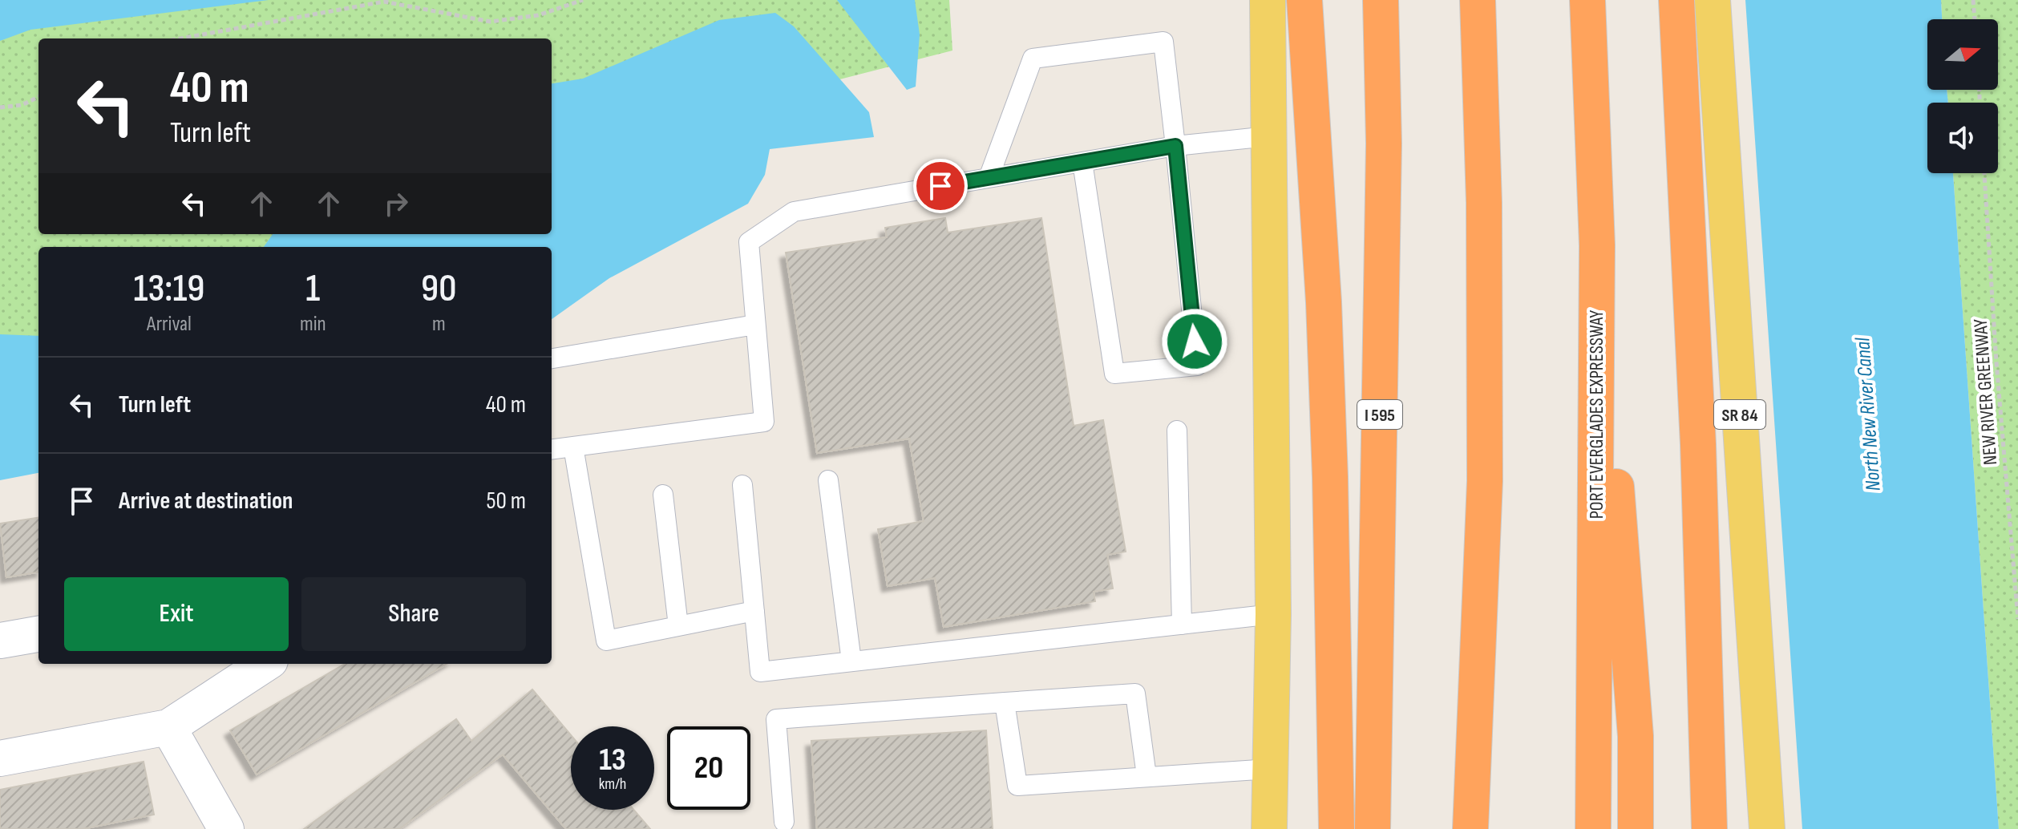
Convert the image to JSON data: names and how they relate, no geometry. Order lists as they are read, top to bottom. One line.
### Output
{"streets":{"highway":["I 595","PORT EVERGLADES EXPRESSWAY"],"main road":["SR 84"],"path":["NEW RIVER GREENWAY"]},"water":["North New River Canal"],"north":"right","page":{"turn":["40 m","Turn left"],"eta":["13:19","Arrival","1","min","90","m"],"list":[{"name":"Turn left","value":"40 m"},{"name":"Arrive at destination","value":"50 m"}],"buttons":["Exit","Share"],"speed":"13 km/h","limit":"20"}}
